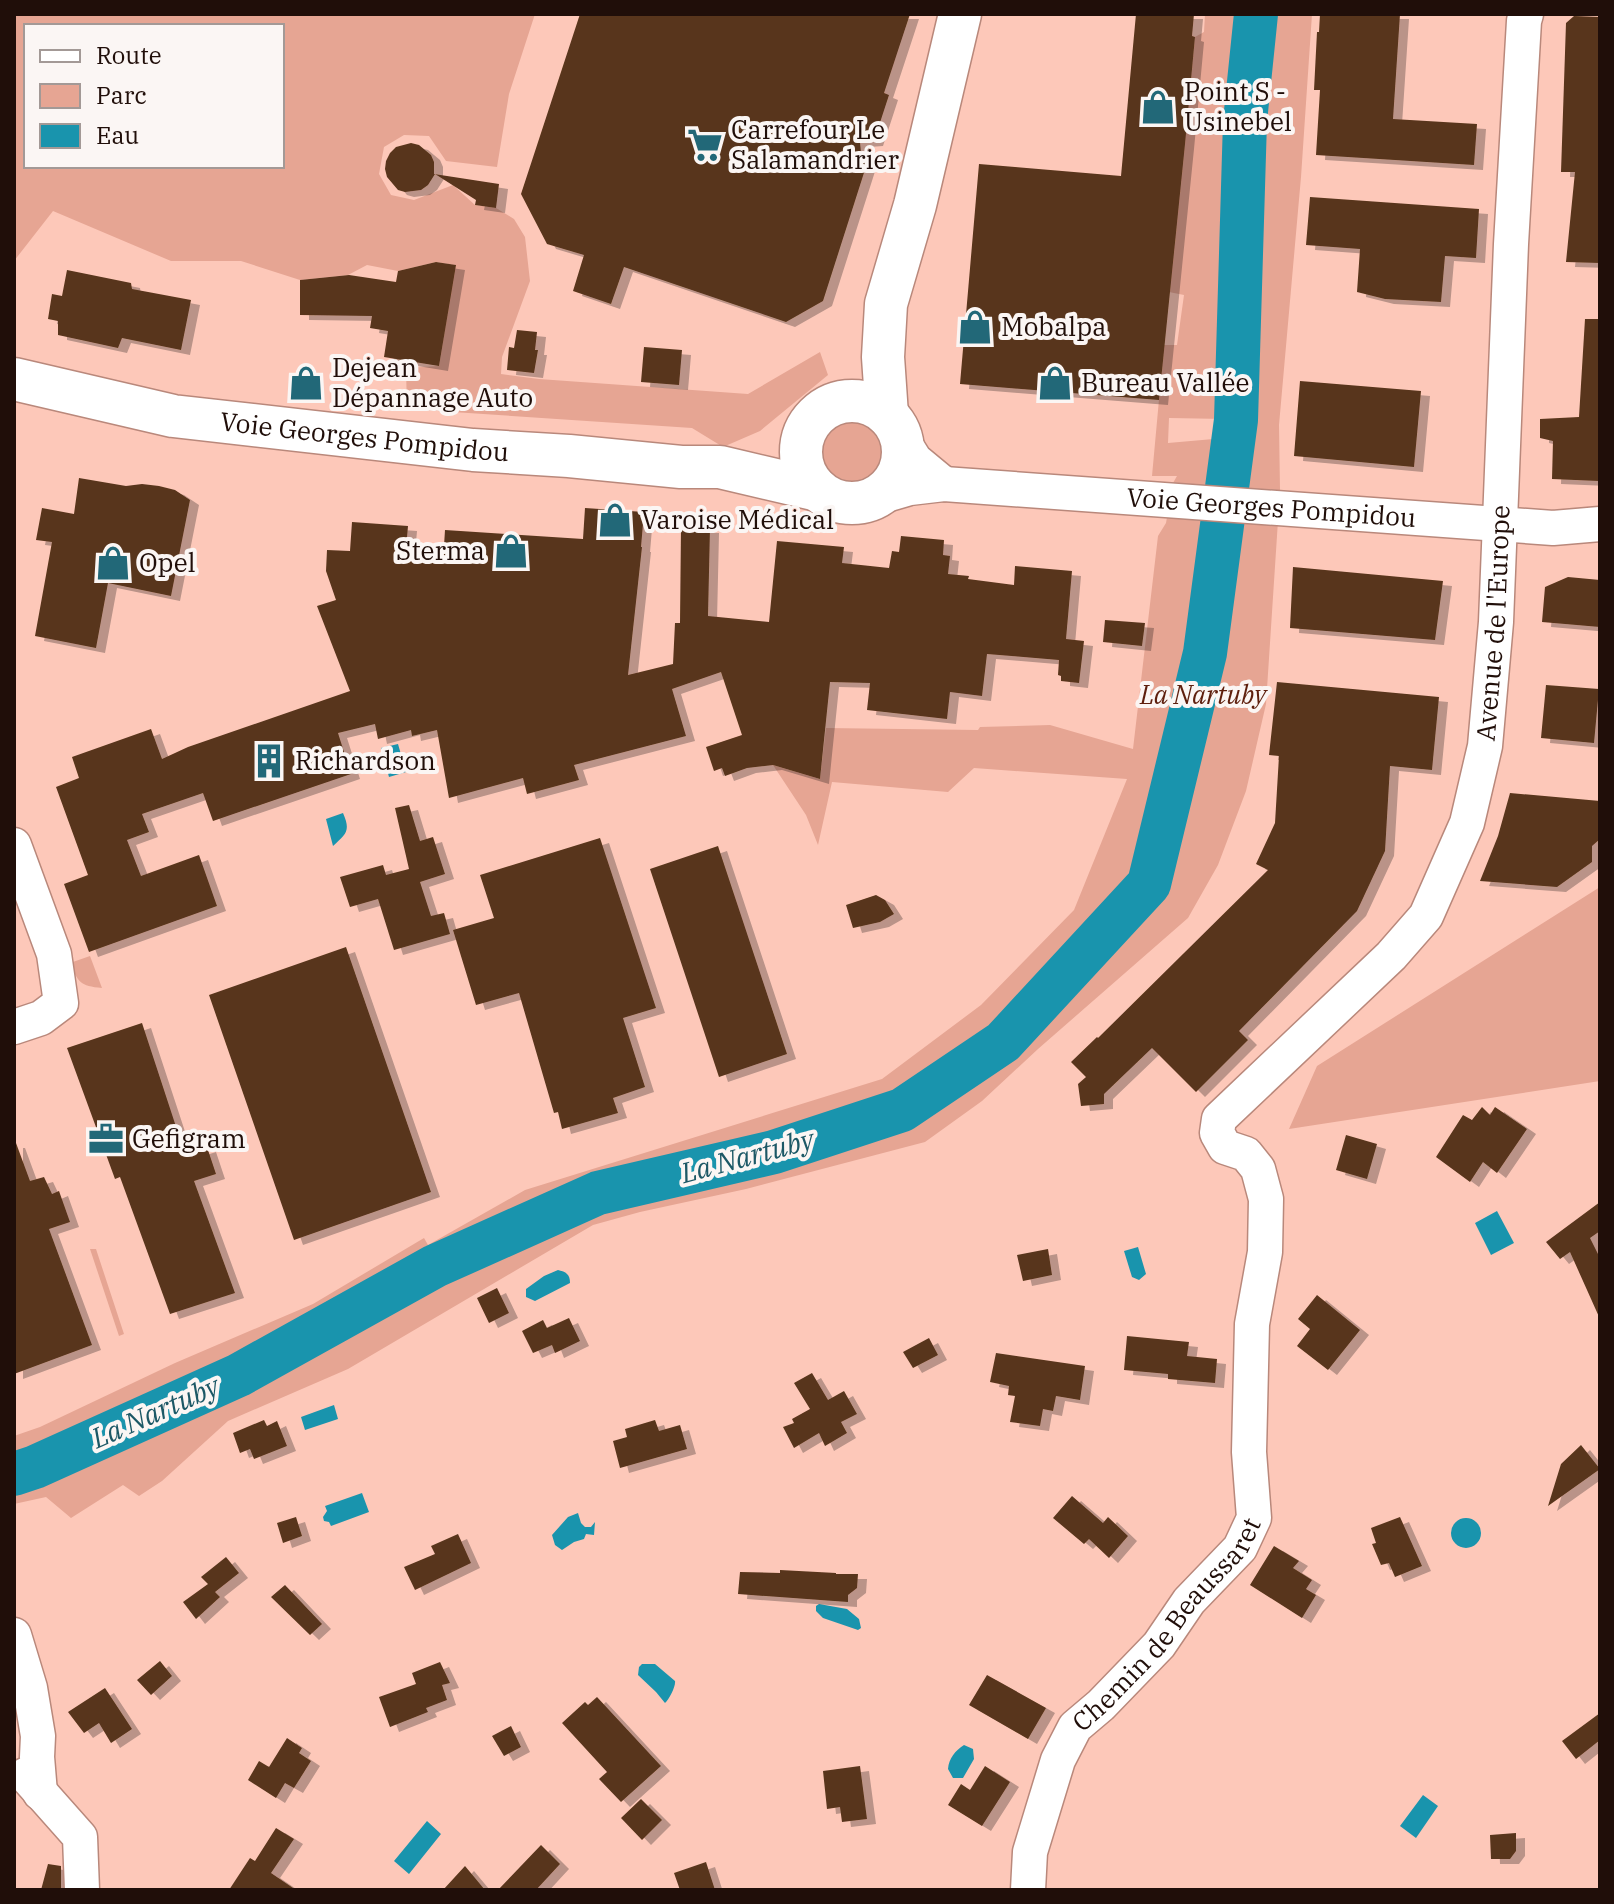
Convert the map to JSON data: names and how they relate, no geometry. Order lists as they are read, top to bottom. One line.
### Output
{"streets":{"main road":["Voie Georges Pompidou"],"street":["Avenue de l'Europe","Chemin de Beaussaret"]},"crossings":[["Voie Georges Pompidou","Avenue de l'Europe"],["Avenue de l'Europe","Chemin de Beaussaret"]],"water":["La Nartuby"],"parks":["La Nartuby"],"places":{"shop":["Point S - Usinebel","Mobalpa","Dejean Dépannage Auto","Bureau Vallée","Varoise Médical","Sterma","Opel"],"supermarket":["Carrefour Le Salamandrier"],"building":["Richardson"],"office":["Gefigram"]},"legend":["Route","Parc","Eau"]}
